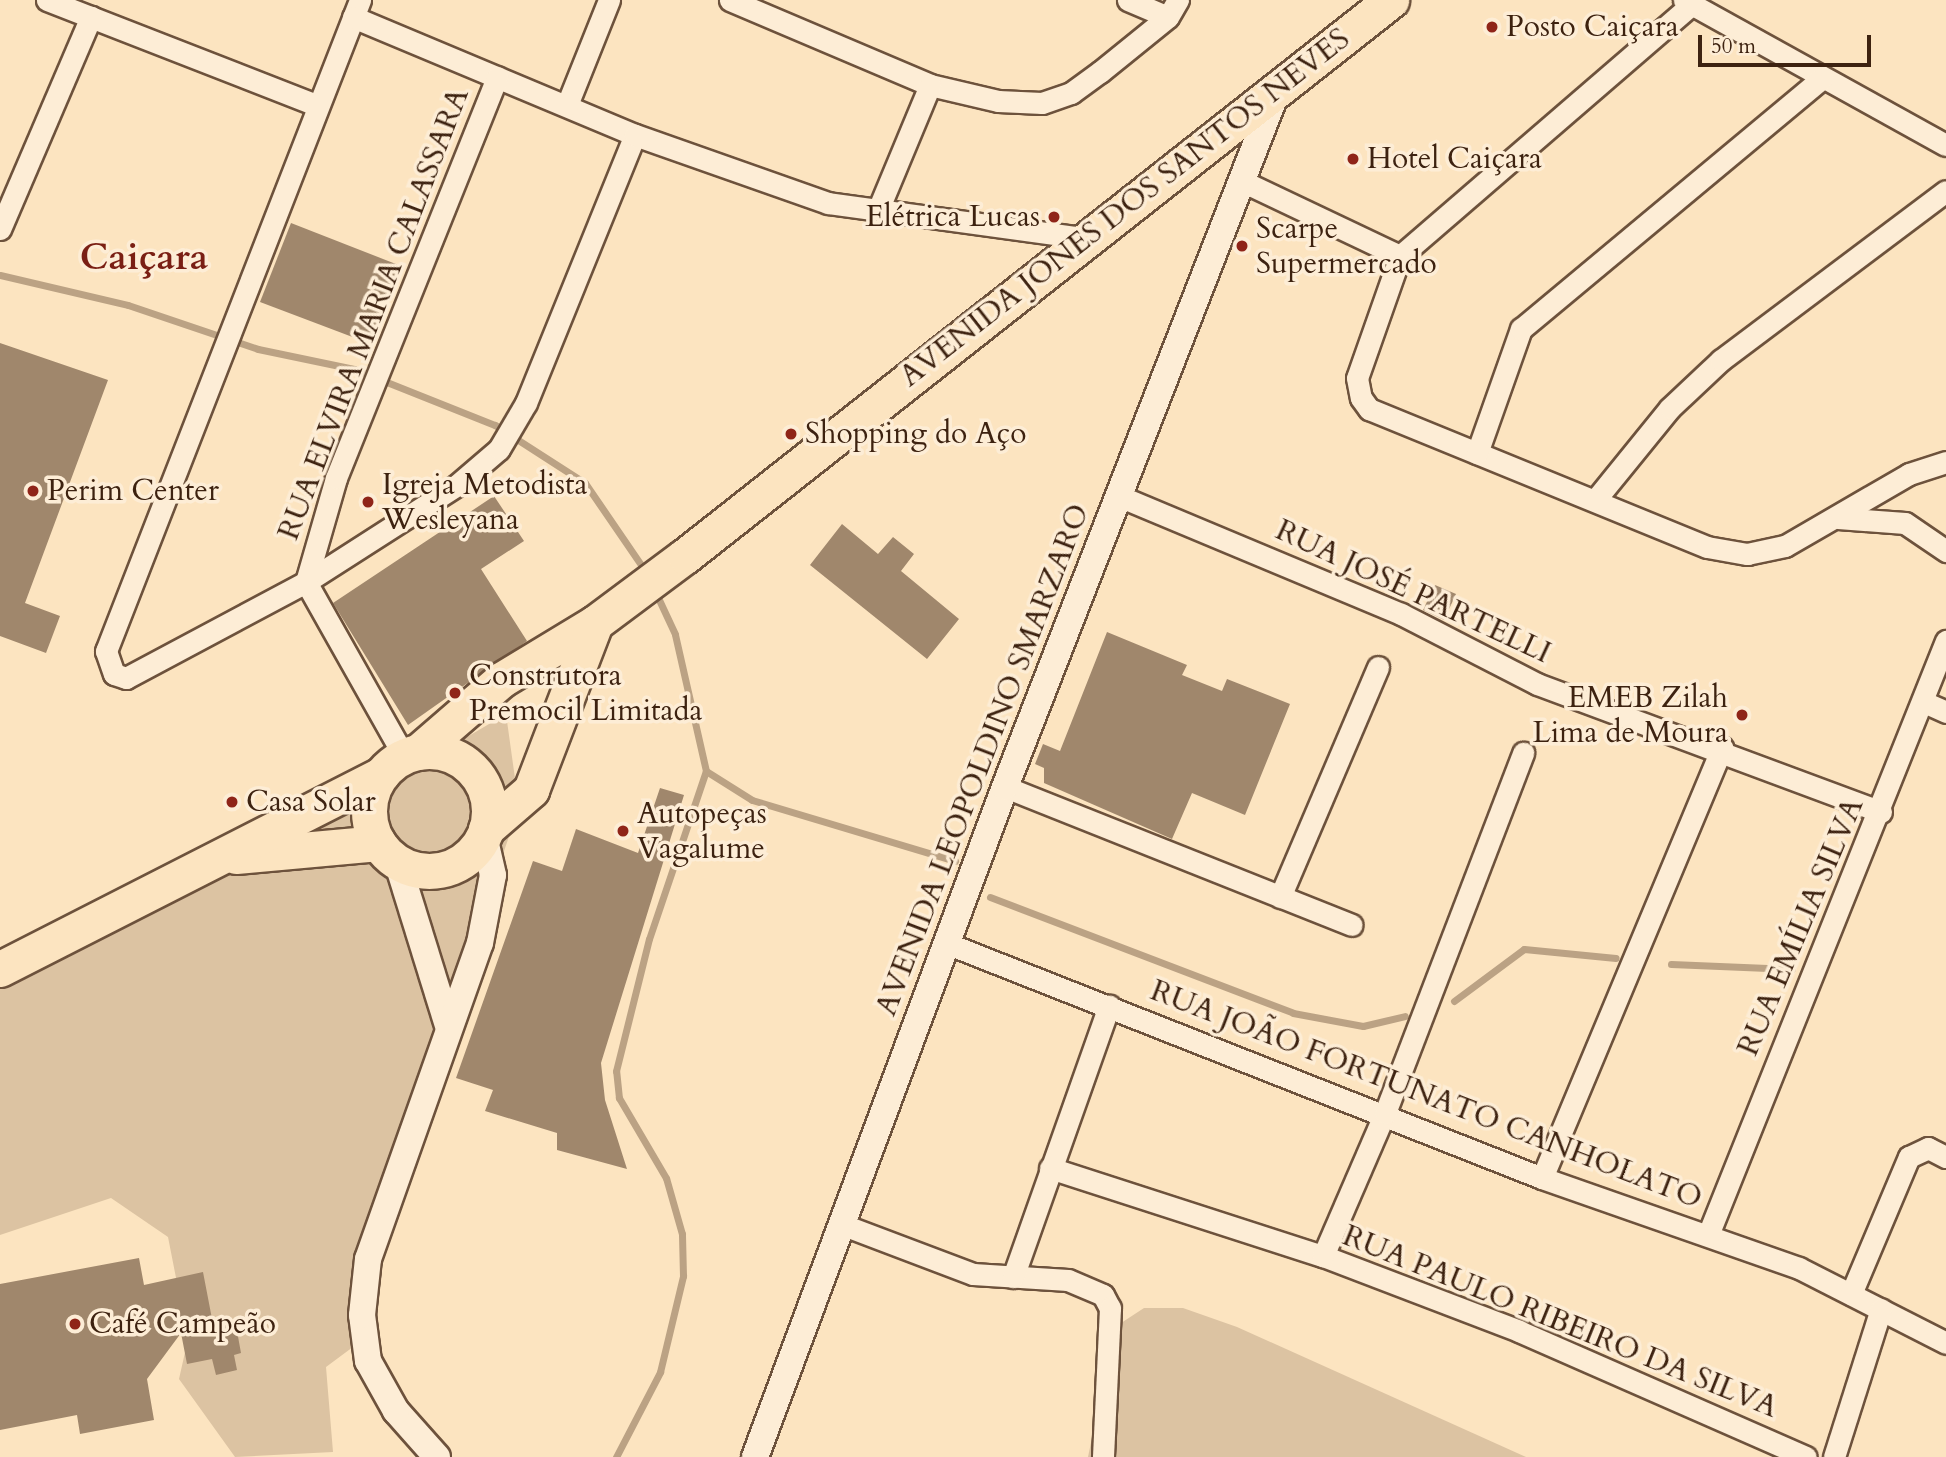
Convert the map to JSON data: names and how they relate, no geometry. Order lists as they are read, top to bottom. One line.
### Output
{"streets":{"highway":["AVENIDA JONES DOS SANTOS NEVES"],"street":["RUA ELVIRA MARIA CALASSARA","RUA JOSÉ PARTELLI","AVENIDA LEOPOLDINO SMARZARO","RUA EMÍLIA SILVA","RUA JOÃO FORTUNATO CANHOLATO","RUA PAULO RIBEIRO DA SILVA"]},"crossings":[["AVENIDA JONES DOS SANTOS NEVES","RUA ELVIRA MARIA CALASSARA"],["AVENIDA JONES DOS SANTOS NEVES","AVENIDA LEOPOLDINO SMARZARO"],["RUA JOSÉ PARTELLI","AVENIDA LEOPOLDINO SMARZARO"],["RUA JOSÉ PARTELLI","RUA EMÍLIA SILVA"],["AVENIDA LEOPOLDINO SMARZARO","RUA JOÃO FORTUNATO CANHOLATO"],["RUA EMÍLIA SILVA","RUA JOÃO FORTUNATO CANHOLATO"]],"districts":["Caiçara"],"places":["Posto Caiçara","Hotel Caiçara","Elétrica Lucas","Scarpe Supermercado","Shopping do Aço","Perim Center","Igreja Metodista Wesleyana","Construtora Premocil Limitada","EMEB Zilah Lima de Moura","Casa Solar","Autopeças Vagalume","Café Campeão"],"scale_bar":"50 m"}
